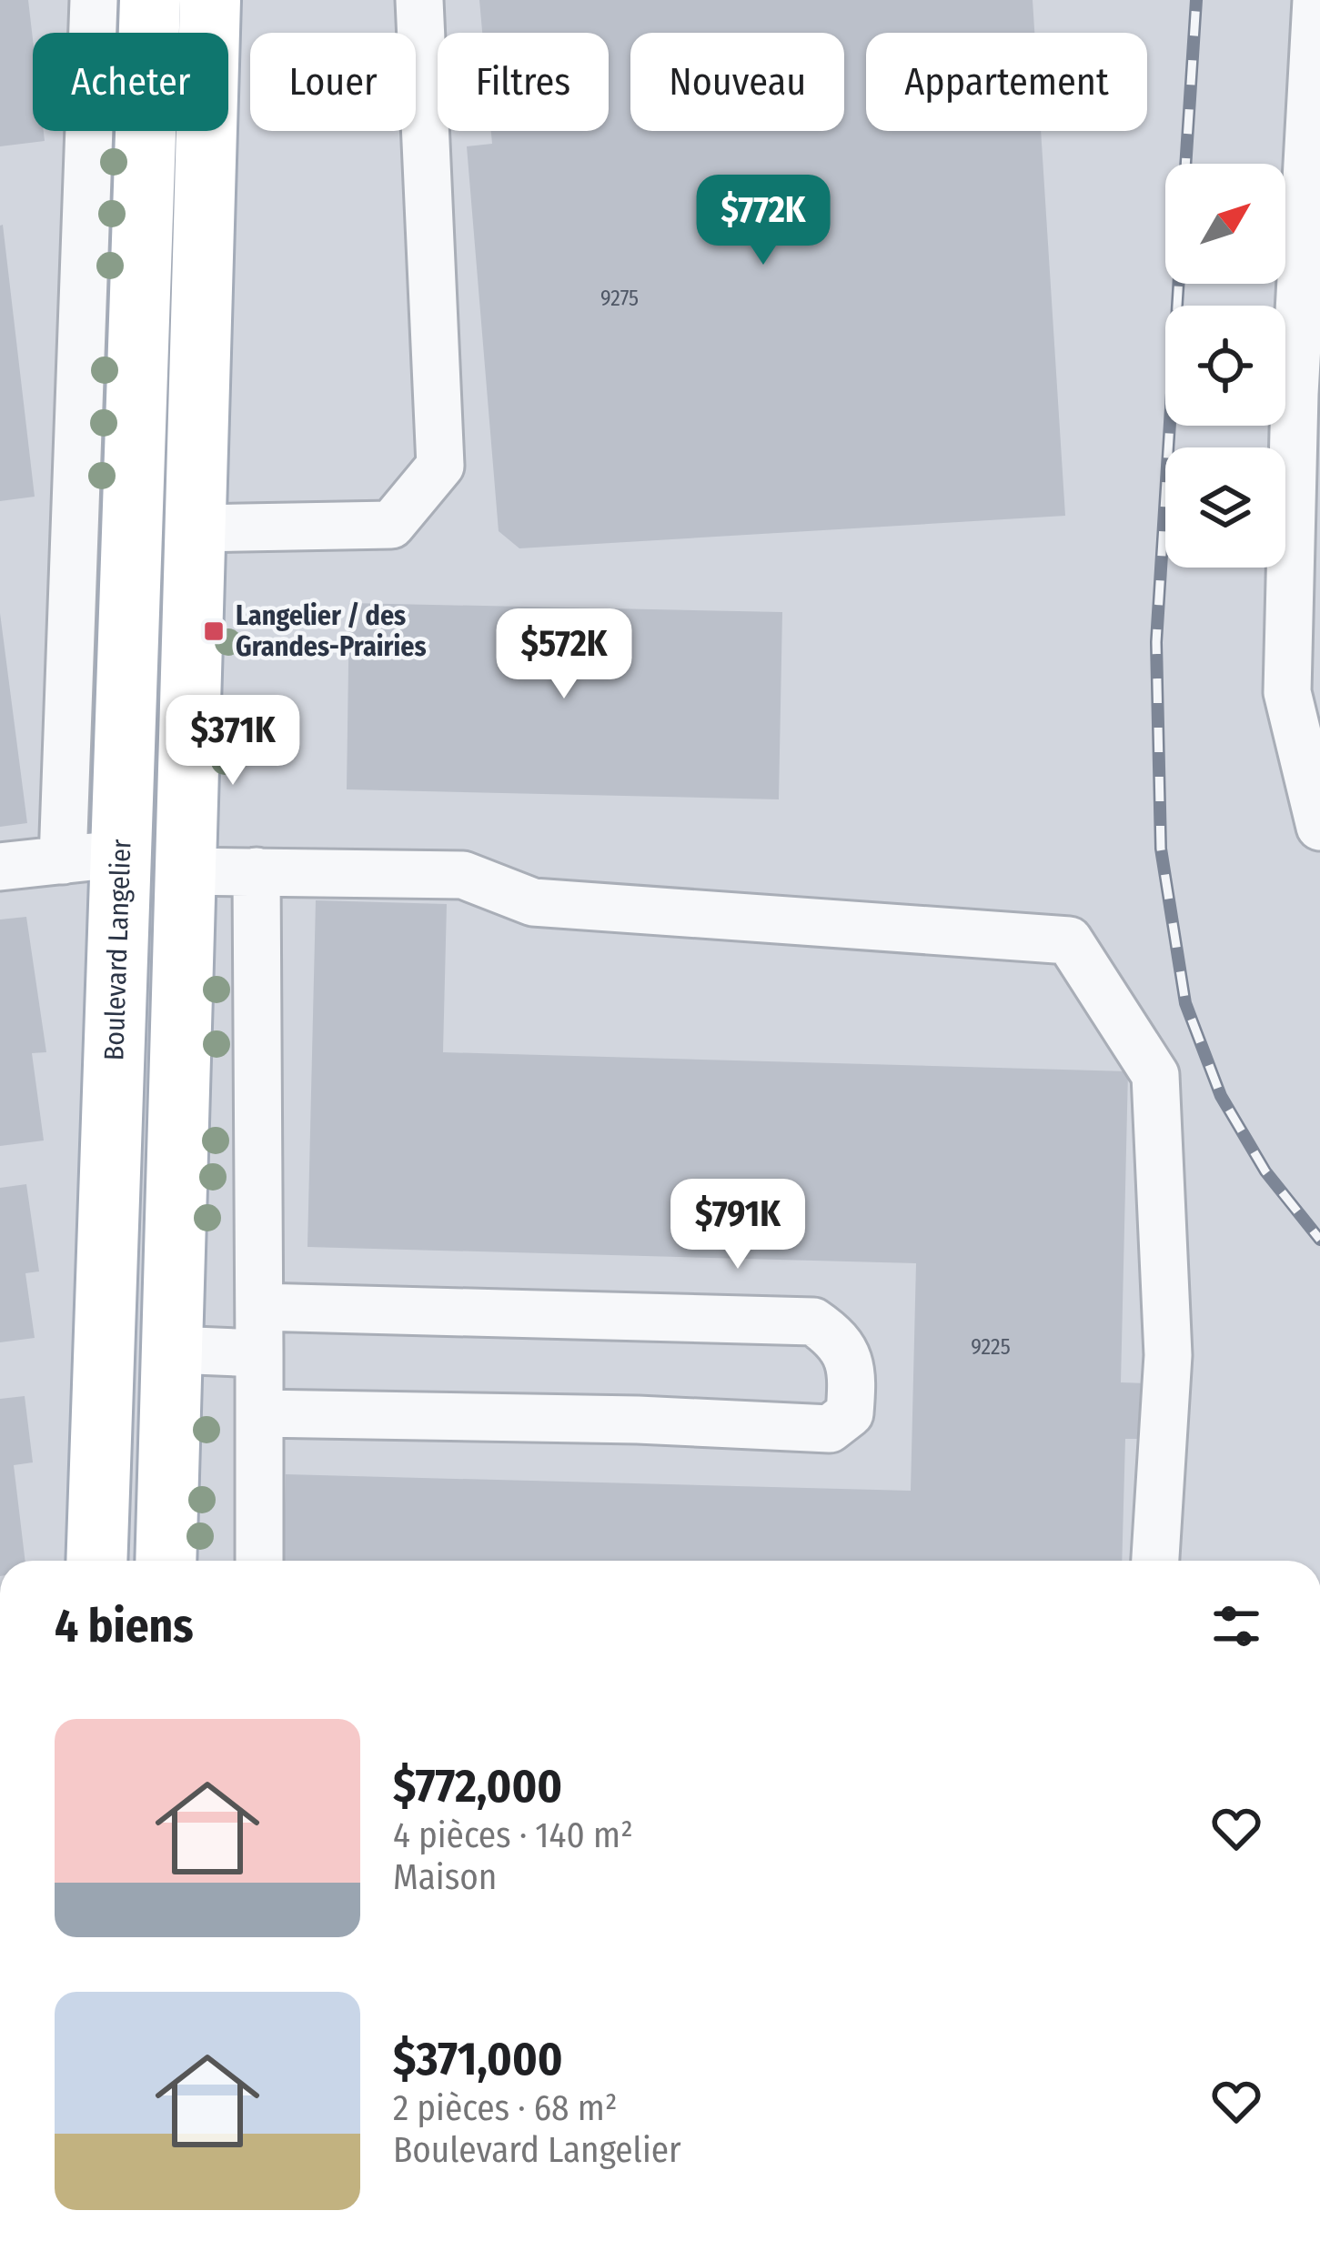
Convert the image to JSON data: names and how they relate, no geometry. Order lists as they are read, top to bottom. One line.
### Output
{"streets":{"main road":["Boulevard Langelier"]},"places":{"transit":["Langelier / des Grandes-Prairies"]},"house_numbers":["9275","9225"],"north":"top right","page":{"chip":["Acheter","Louer","Filtres","Nouveau","Appartement"],"price":["$772K","$572K","$371K","$791K"],"heading":"4 biens","list":[{"name":"$772,000","note":"4 pièces · 140 m² · Maison"},{"name":"$371,000","note":"2 pièces · 68 m² · Boulevard Langelier"}]}}
